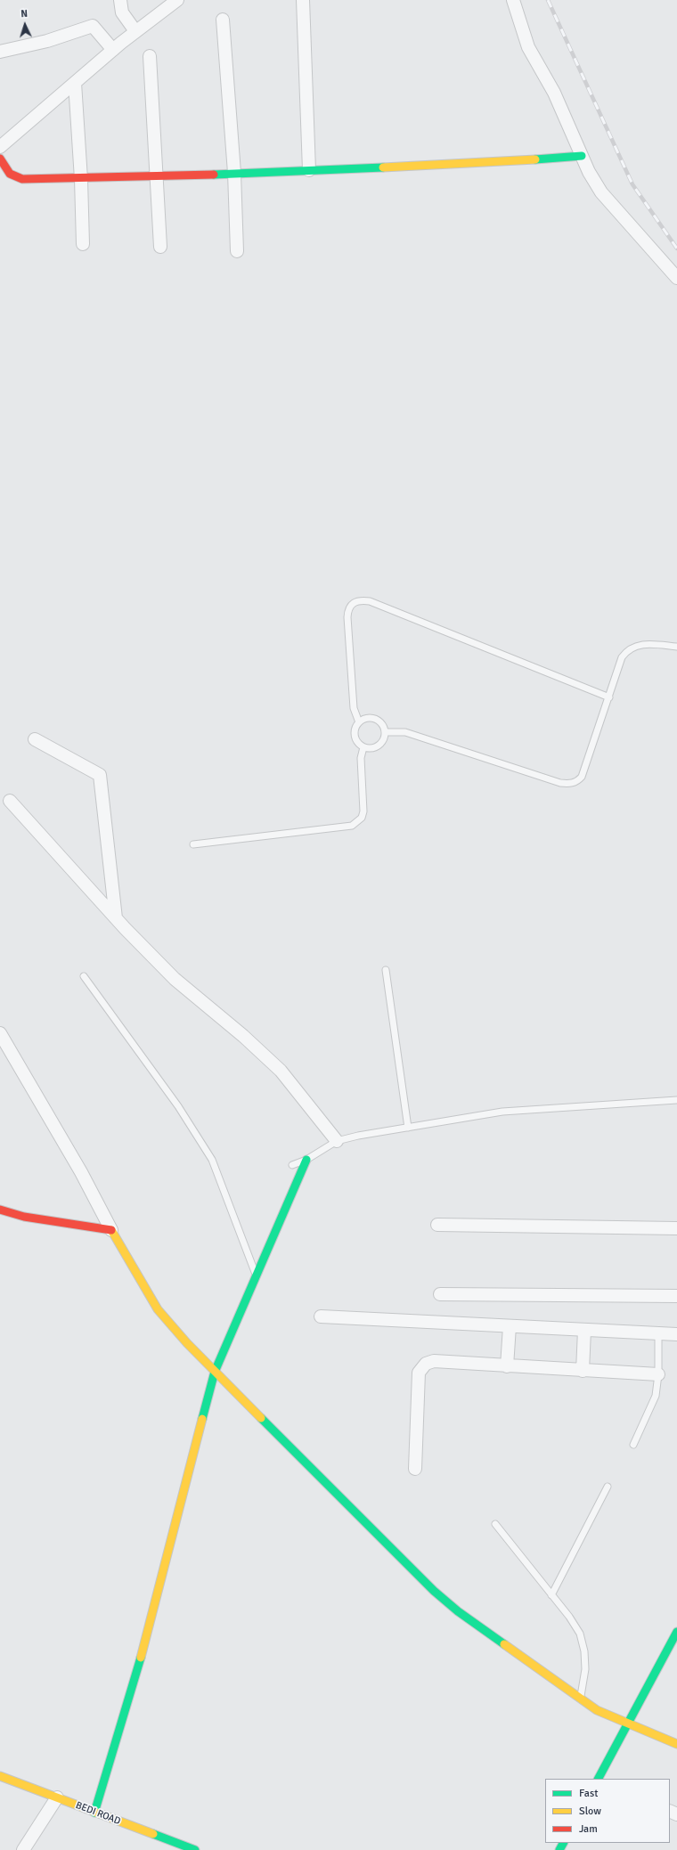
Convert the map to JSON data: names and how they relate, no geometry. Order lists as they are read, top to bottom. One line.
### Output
{"streets":{"street":["BEDI ROAD"]},"legend":["Fast","Slow","Jam"],"north":"top"}
